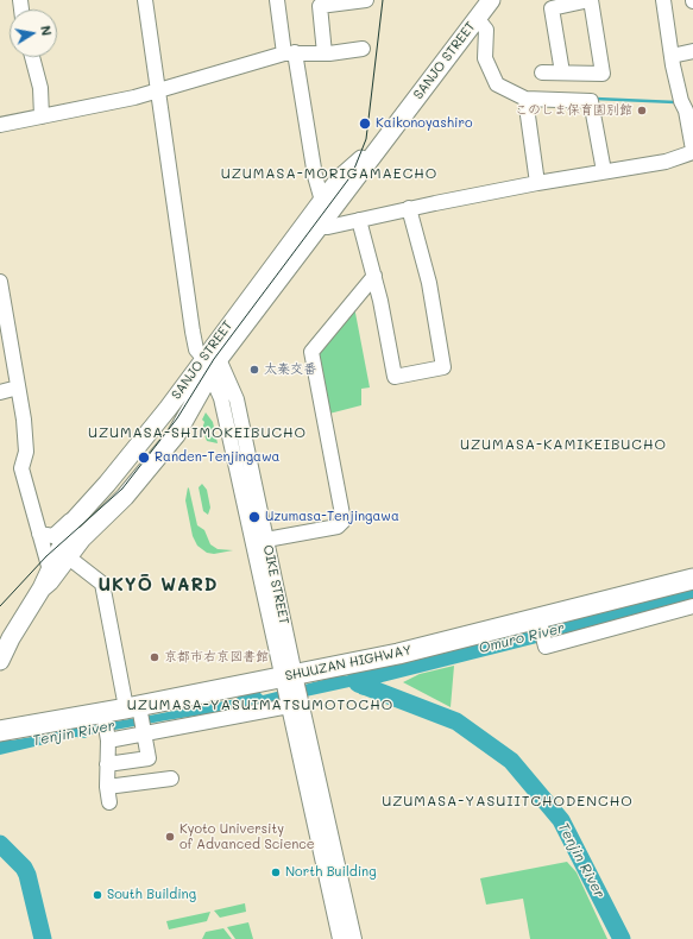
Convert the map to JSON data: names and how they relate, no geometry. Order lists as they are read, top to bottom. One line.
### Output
{"streets":{"highway":["SHUUZAN HIGHWAY"],"main road":["SANJO STREET"],"street":["OIKE STREET"]},"crossings":[["SANJO STREET","OIKE STREET"],["OIKE STREET","SHUUZAN HIGHWAY"]],"districts":["UZUMASA-MORIGAMAECHO","UZUMASA-SHIMOKEIBUCHO","UZUMASA-KAMIKEIBUCHO","UKYŌ WARD","UZUMASA-YASUIMATSUMOTOCHO","UZUMASA-YASUIITCHODENCHO"],"water":["Omuro River","Tenjin River"],"places":["このしま保育園別館","Kaikonoyashiro","太秦交番","Randen-Tenjingawa","Uzumasa-Tenjingawa","京都市右京図書館","Kyoto University of Advanced Science","North Building","South Building"],"north":"right"}
